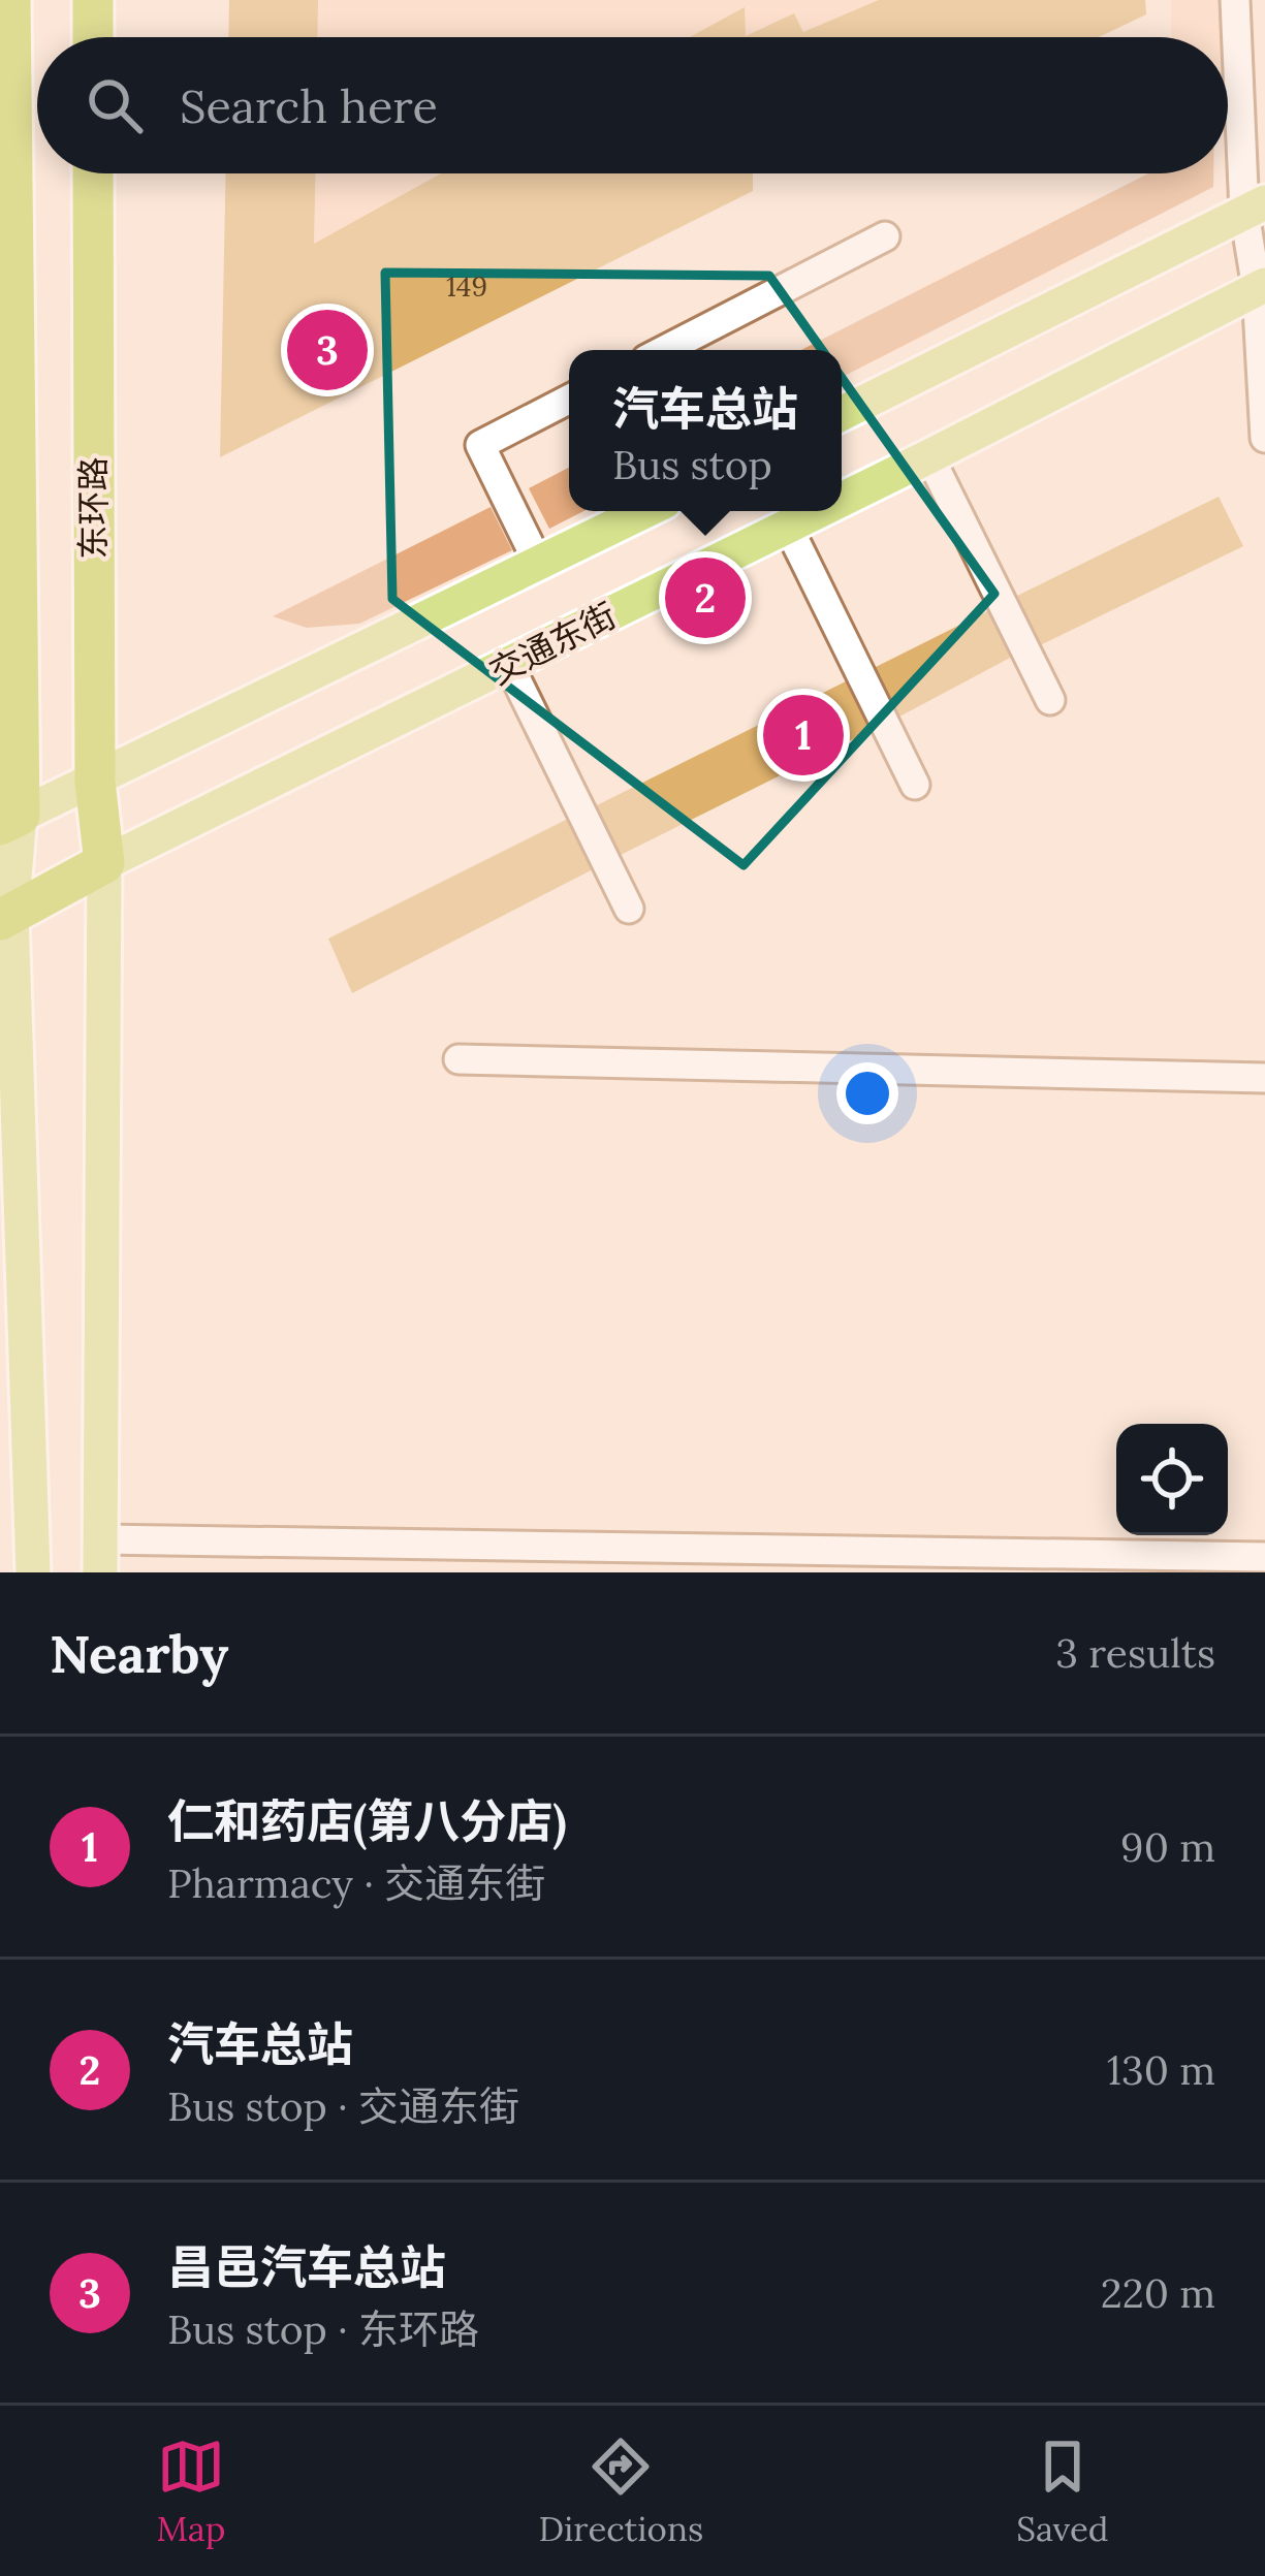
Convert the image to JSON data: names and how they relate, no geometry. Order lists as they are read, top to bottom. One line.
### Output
{"streets":{"highway":["东环路"],"main road":["交通东街"]},"crossings":[["东环路","交通东街"]],"house_numbers":["149"],"page":{"search":"Search here","pins":["3","2","1"],"popup":["汽车总站","Bus stop"],"heading":["Nearby","3 results"],"list":[{"mark":"1","name":"仁和药店(第八分店)","note":"Pharmacy · 交通东街","value":"90 m"},{"mark":"2","name":"汽车总站","note":"Bus stop · 交通东街","value":"130 m"},{"mark":"3","name":"昌邑汽车总站","note":"Bus stop · 东环路","value":"220 m"}],"nav":["Map","Directions","Saved"]}}
